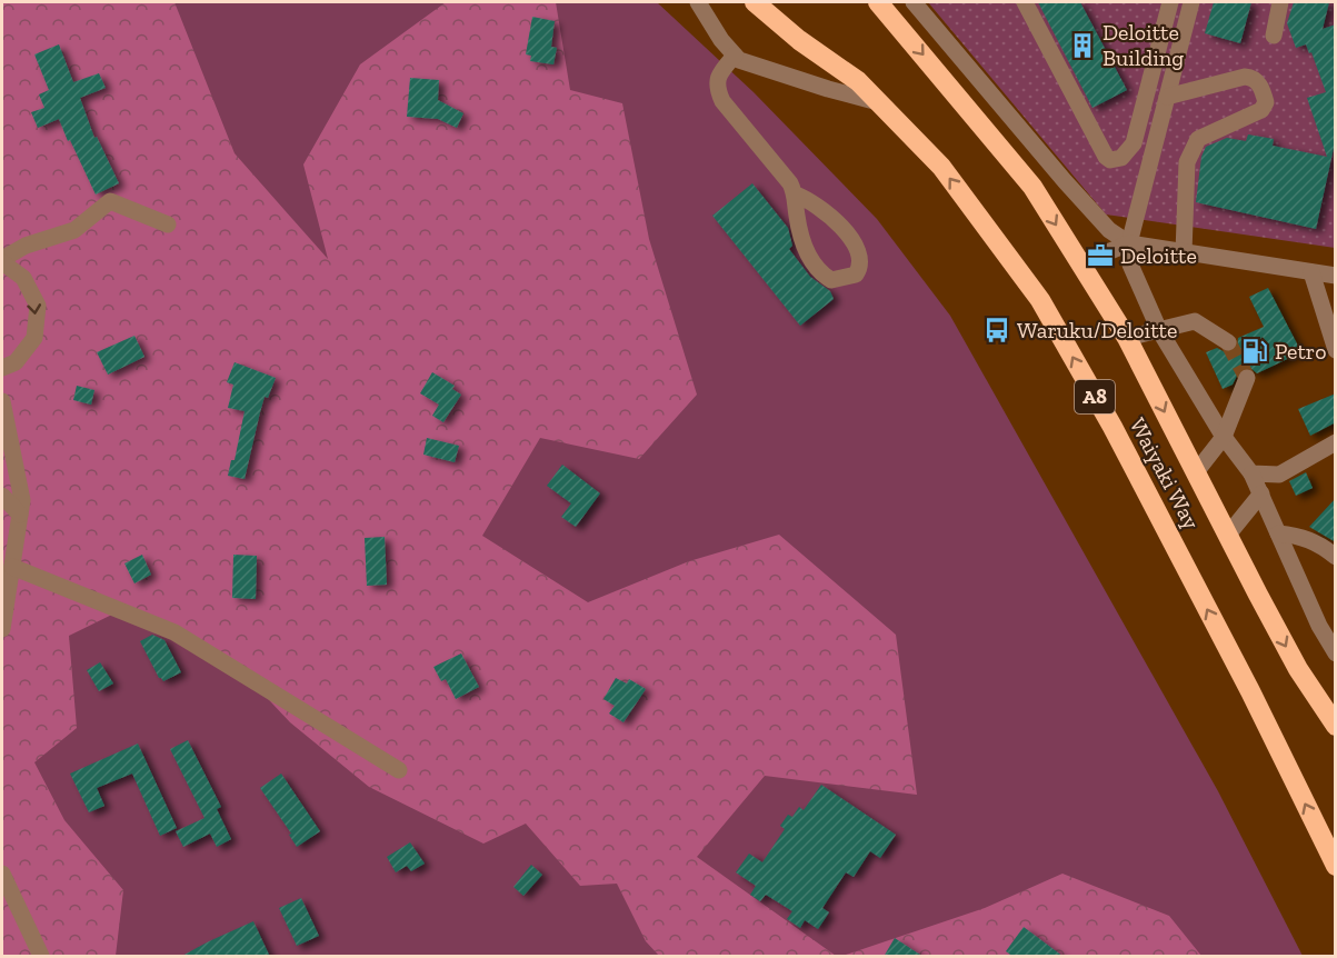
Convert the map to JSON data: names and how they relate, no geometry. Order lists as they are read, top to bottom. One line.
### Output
{"streets":{"highway":["A8","Waiyaki Way"]},"places":{"building":["Deloitte Building"],"office":["Deloitte"],"bus stop":["Waruku/Deloitte"],"fuel station":["Petro"]}}
